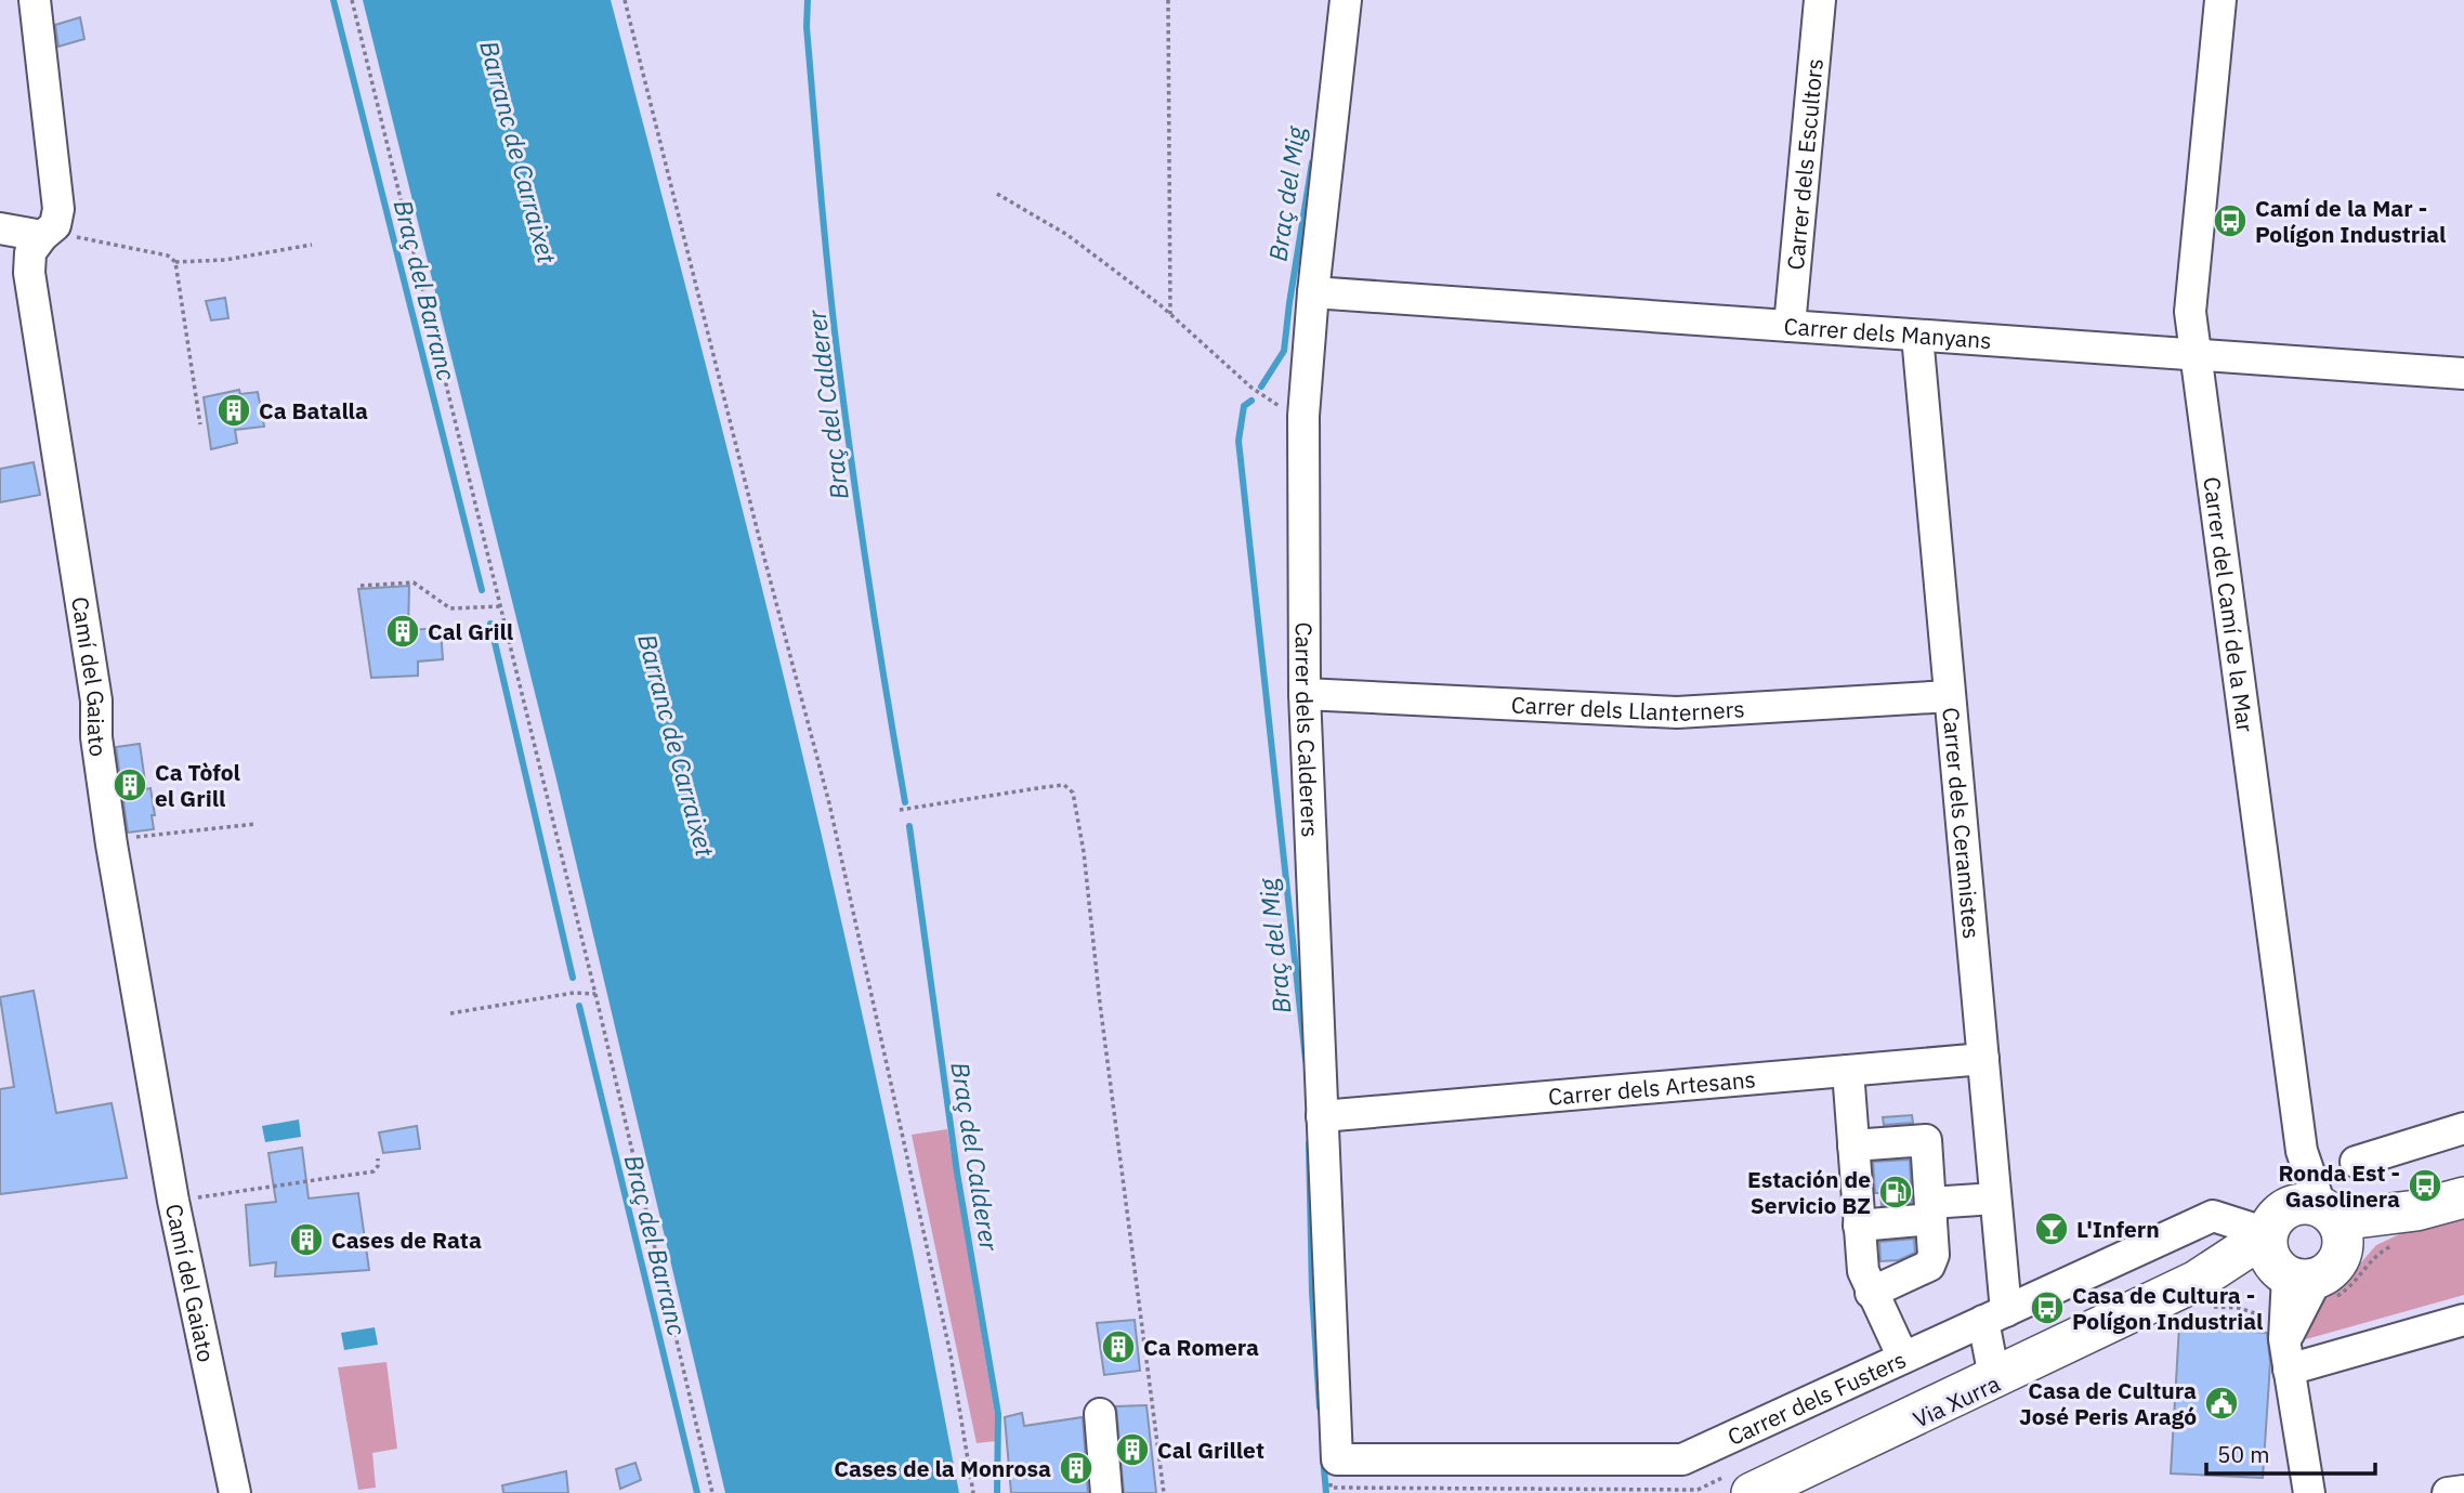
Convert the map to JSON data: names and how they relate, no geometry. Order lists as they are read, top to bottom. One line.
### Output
{"streets":{"street":["Carrer dels Escultors","Carrer dels Manyans","Carrer del Camí de la Mar","Camí del Gaiato","Carrer dels Llanterners","Carrer dels Calderers","Carrer dels Ceramistes","Carrer dels Artesans","Carrer dels Fusters"]},"crossings":[["Carrer dels Escultors","Carrer dels Manyans"],["Carrer dels Manyans","Carrer del Camí de la Mar"],["Carrer dels Manyans","Carrer dels Calderers"],["Carrer dels Manyans","Carrer dels Ceramistes"],["Carrer del Camí de la Mar","Carrer dels Fusters"],["Carrer dels Llanterners","Carrer dels Calderers"],["Carrer dels Llanterners","Carrer dels Ceramistes"],["Carrer dels Calderers","Carrer dels Artesans"],["Carrer dels Calderers","Carrer dels Fusters"],["Carrer dels Ceramistes","Carrer dels Artesans"],["Carrer dels Ceramistes","Carrer dels Fusters"]],"water":["Barranc de Carraixet","Braç del Mig","Braç del Barranc","Braç del Calderer"],"places":{"bus stop":["Camí de la Mar - Polígon Industrial","Ronda Est - Gasolinera","Casa de Cultura - Polígon Industrial"],"building":["Ca Batalla","Cal Grill","Ca Tòfol el Grill","Cases de Rata","Ca Romera","Cal Grillet","Cases de la Monrosa"],"fuel station":["Estación de Servicio BZ"],"bar":["L'Infern"],"public building":["Casa de Cultura José Peris Aragó"]},"scale_bar":"50 m"}
